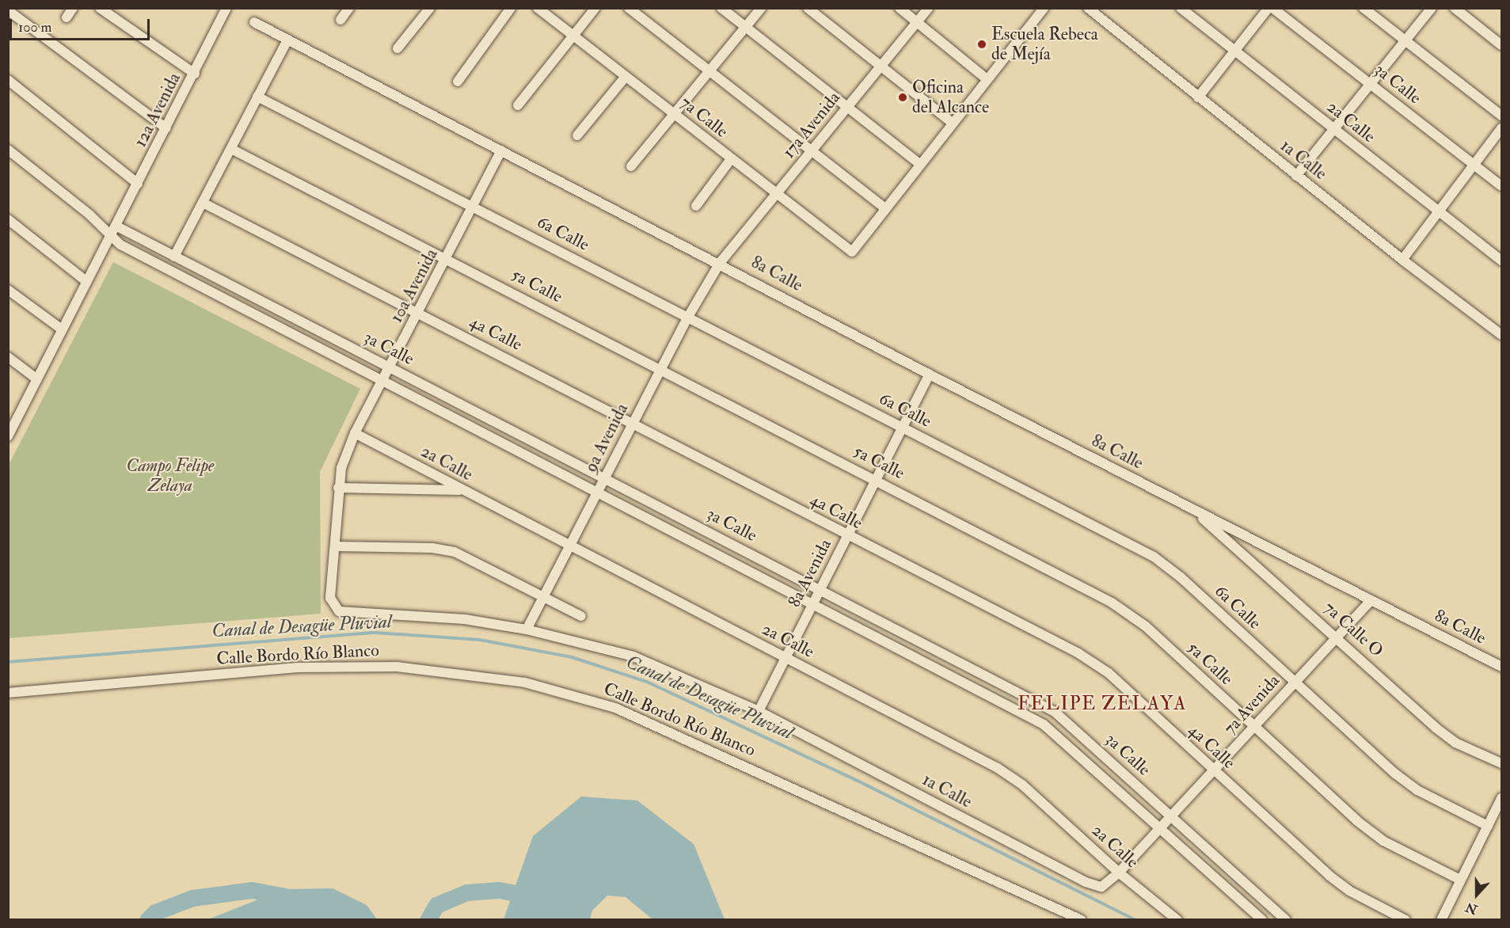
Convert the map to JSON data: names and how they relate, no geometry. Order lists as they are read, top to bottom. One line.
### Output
{"streets":{"street":["3a Calle","12a Avenida","7a Calle","2a Calle","17a Avenida","1a Calle","6a Calle","8a Calle","10a Avenida","5a Calle","4a Calle","9a Avenida","8a Avenida","7a Calle O","Calle Bordo Río Blanco","7a Avenida"]},"crossings":[["3a Calle","12a Avenida"],["3a Calle","10a Avenida"],["3a Calle","9a Avenida"],["3a Calle","8a Avenida"],["3a Calle","7a Avenida"],["7a Calle","17a Avenida"],["2a Calle","1a Calle"],["2a Calle","10a Avenida"],["2a Calle","9a Avenida"],["2a Calle","8a Avenida"],["2a Calle","7a Avenida"],["17a Avenida","8a Calle"],["17a Avenida","9a Avenida"],["1a Calle","8a Avenida"],["1a Calle","7a Avenida"],["6a Calle","10a Avenida"],["6a Calle","9a Avenida"],["6a Calle","8a Avenida"],["6a Calle","7a Avenida"],["8a Calle","10a Avenida"],["8a Calle","9a Avenida"],["8a Calle","8a Avenida"],["8a Calle","7a Calle O"],["8a Calle","7a Avenida"],["10a Avenida","5a Calle"],["10a Avenida","4a Calle"],["10a Avenida","9a Avenida"],["5a Calle","9a Avenida"],["5a Calle","8a Avenida"],["5a Calle","7a Avenida"],["4a Calle","9a Avenida"],["4a Calle","8a Avenida"],["4a Calle","7a Avenida"],["7a Calle O","7a Avenida"]],"districts":["FELIPE ZELAYA"],"water":["Canal de Desagüe Pluvial"],"parks":["Campo Felipe Zelaya"],"places":["Escuela Rebeca de Mejía","Oficina del Alcance"],"scale_bar":"100 m","north":"bottom"}
